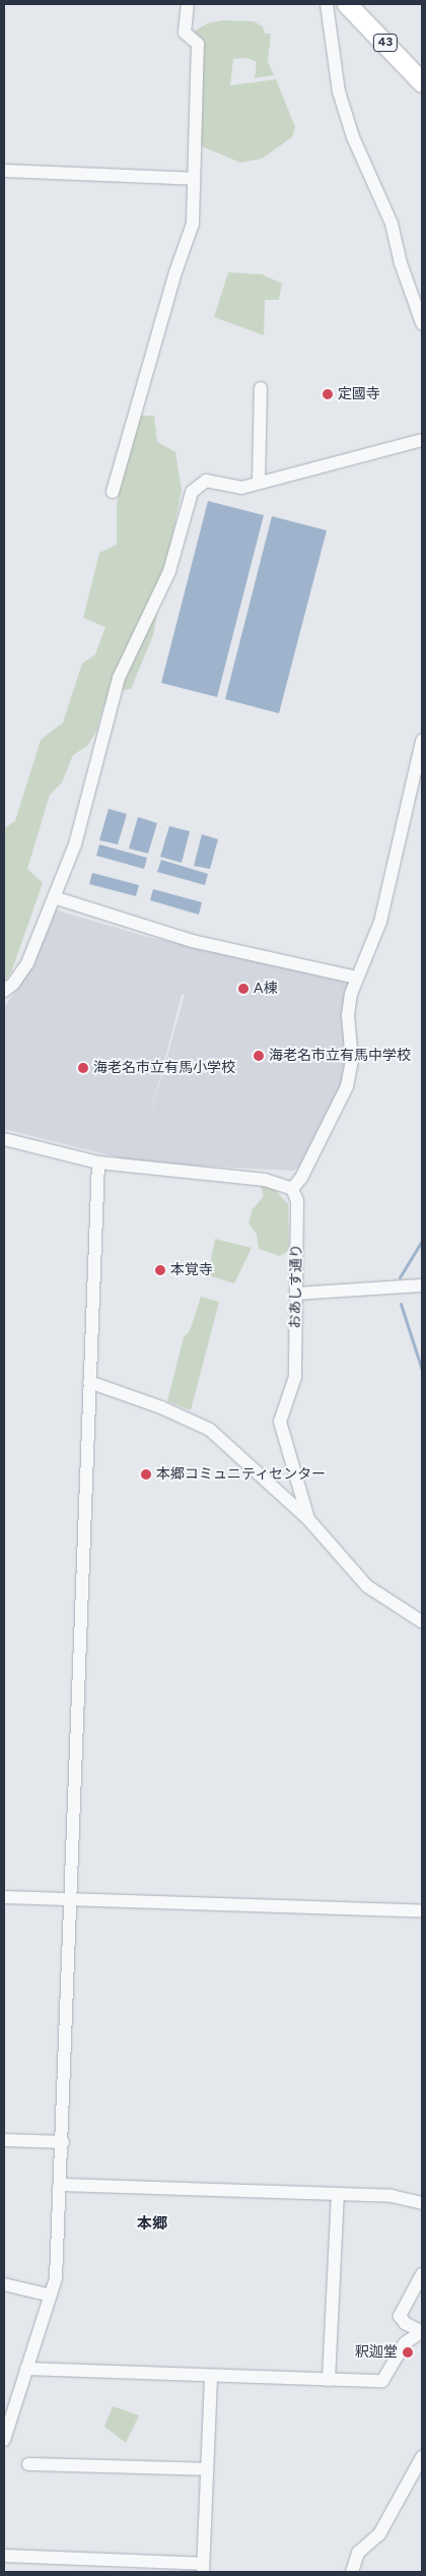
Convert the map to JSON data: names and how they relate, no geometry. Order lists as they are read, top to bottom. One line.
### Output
{"streets":{"main road":["43"],"street":["おあしす通り"]},"districts":["本郷"],"places":["定國寺","A棟","海老名市立有馬中学校","海老名市立有馬小学校","本覚寺","本郷コミュニティセンター","釈迦堂"]}
